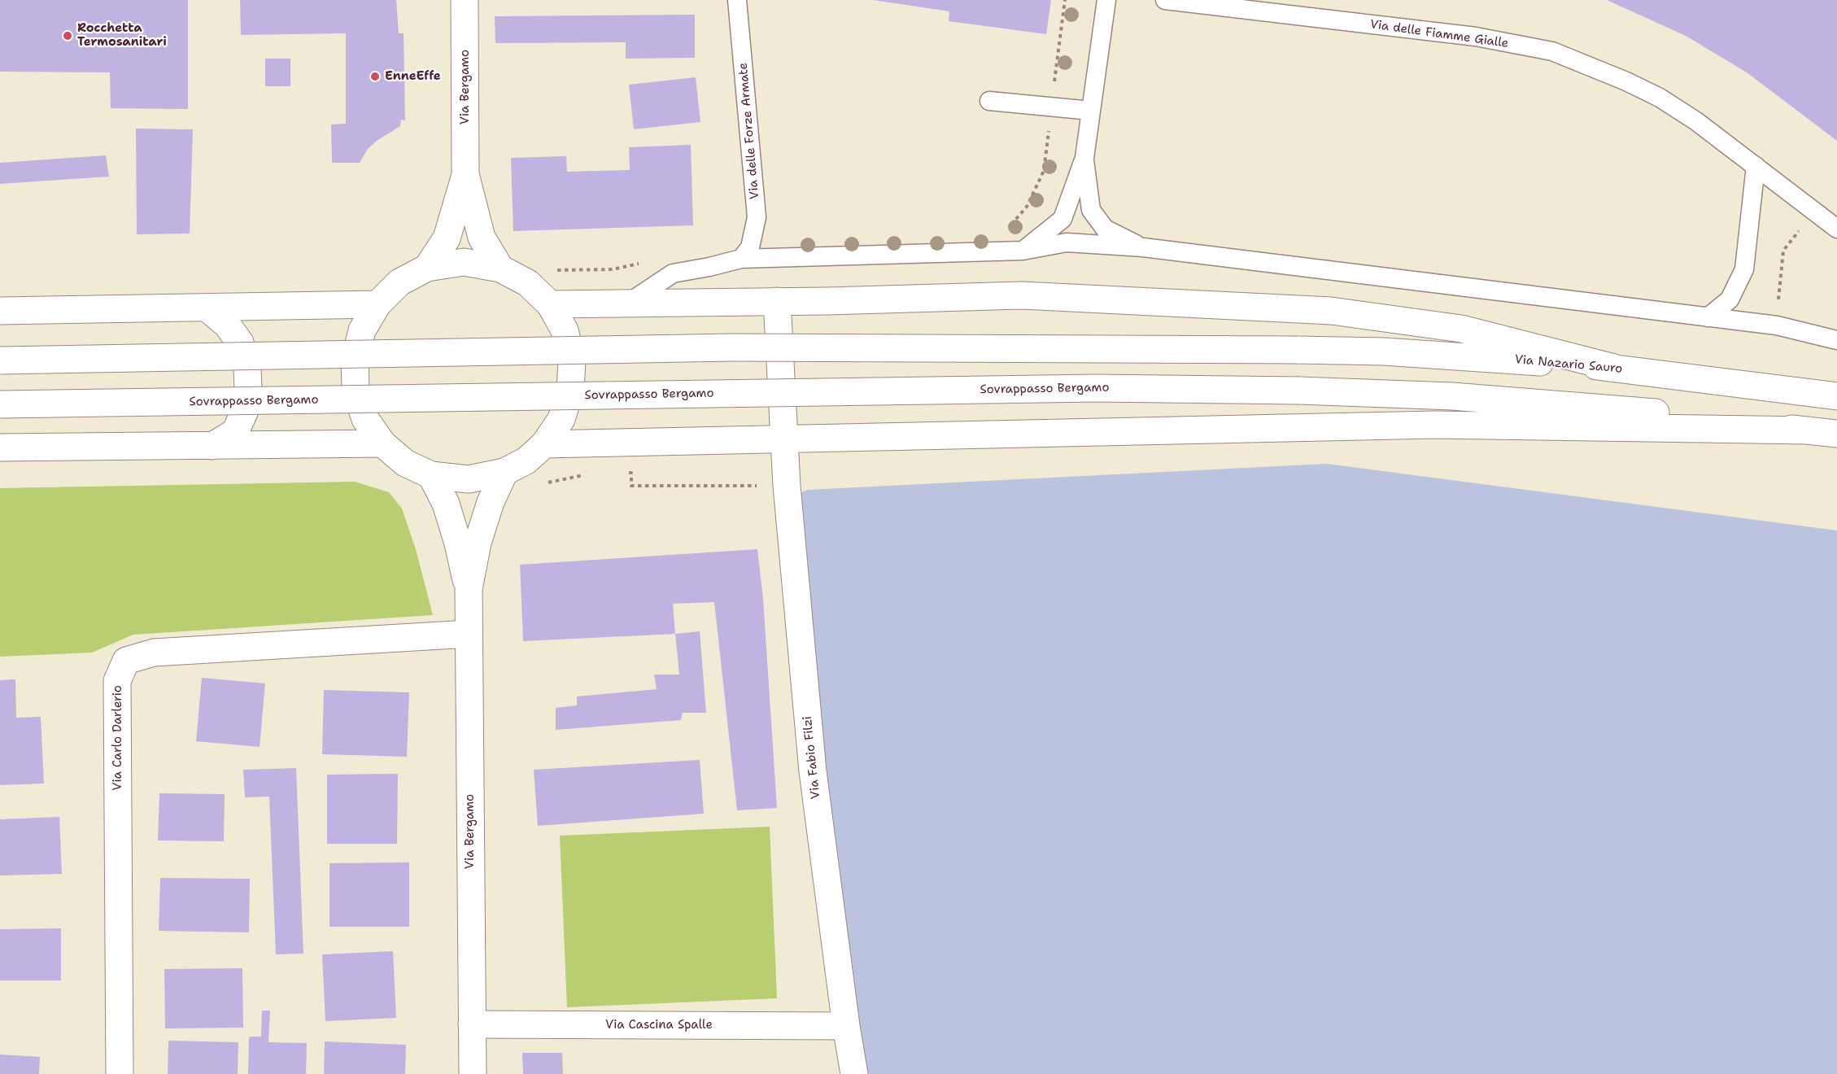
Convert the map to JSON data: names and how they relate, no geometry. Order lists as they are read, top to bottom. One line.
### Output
{"streets":{"main road":["Via Bergamo","Via Nazario Sauro","Sovrappasso Bergamo","Via Carlo Darlerio","Via Fabio Filzi","Via Cascina Spalle"],"lane":["Via delle Fiamme Gialle","Via delle Forze Armate"]},"crossings":[["Via Bergamo","Via Carlo Darlerio"],["Via Bergamo","Via Cascina Spalle"],["Via Fabio Filzi","Via Cascina Spalle"]],"places":["Rocchetta Termosanitari","EnneEffe"]}
